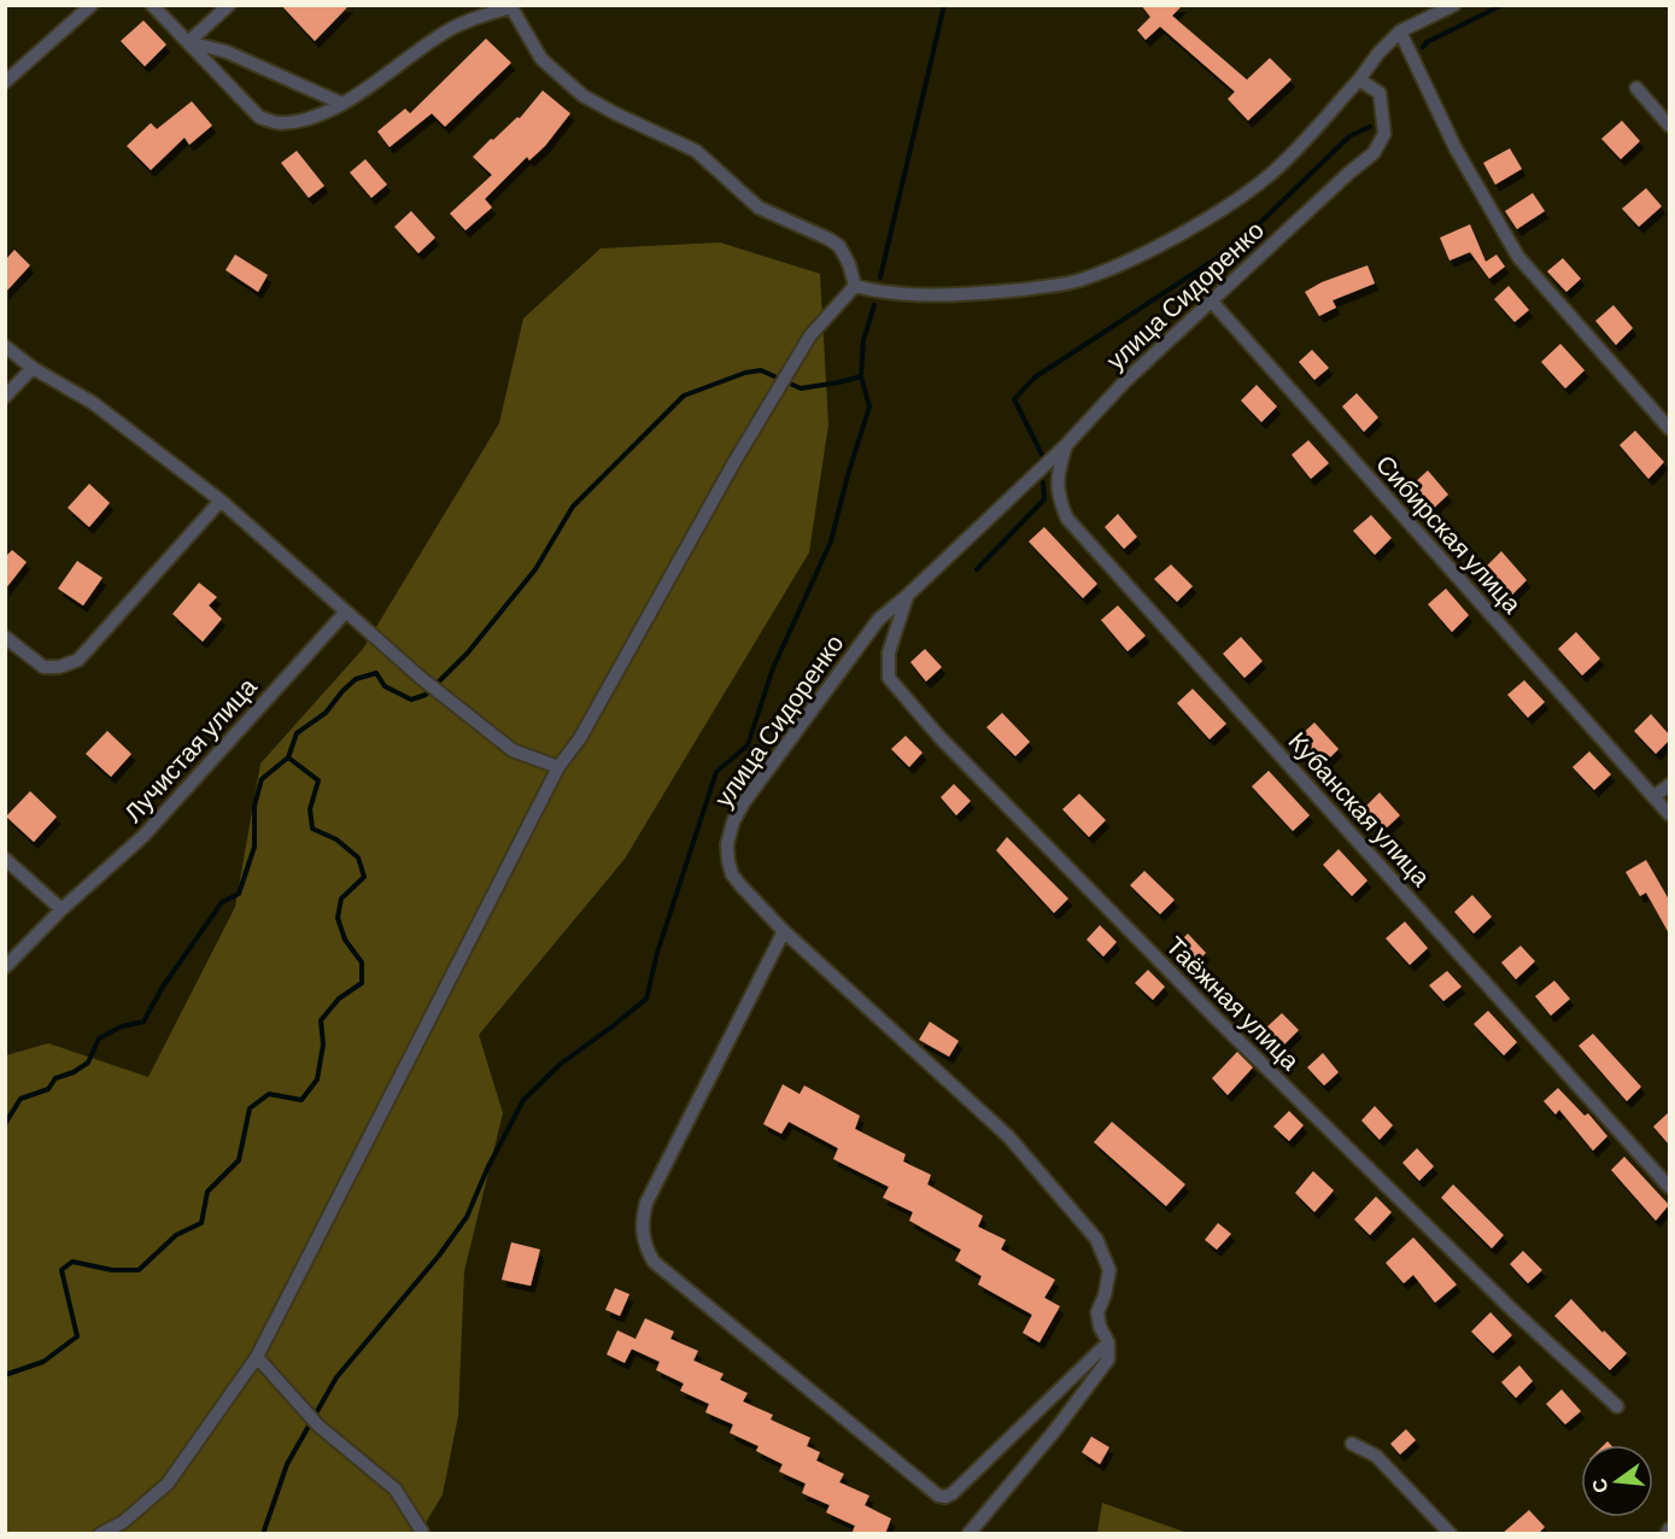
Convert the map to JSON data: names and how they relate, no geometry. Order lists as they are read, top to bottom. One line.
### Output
{"streets":{"street":["улица Сидоренко","Сибирская улица","Лучистая улица","Кубанская улица","Таёжная улица"]},"crossings":[["улица Сидоренко","Сибирская улица"],["улица Сидоренко","Кубанская улица"],["улица Сидоренко","Таёжная улица"]],"north":"left"}
